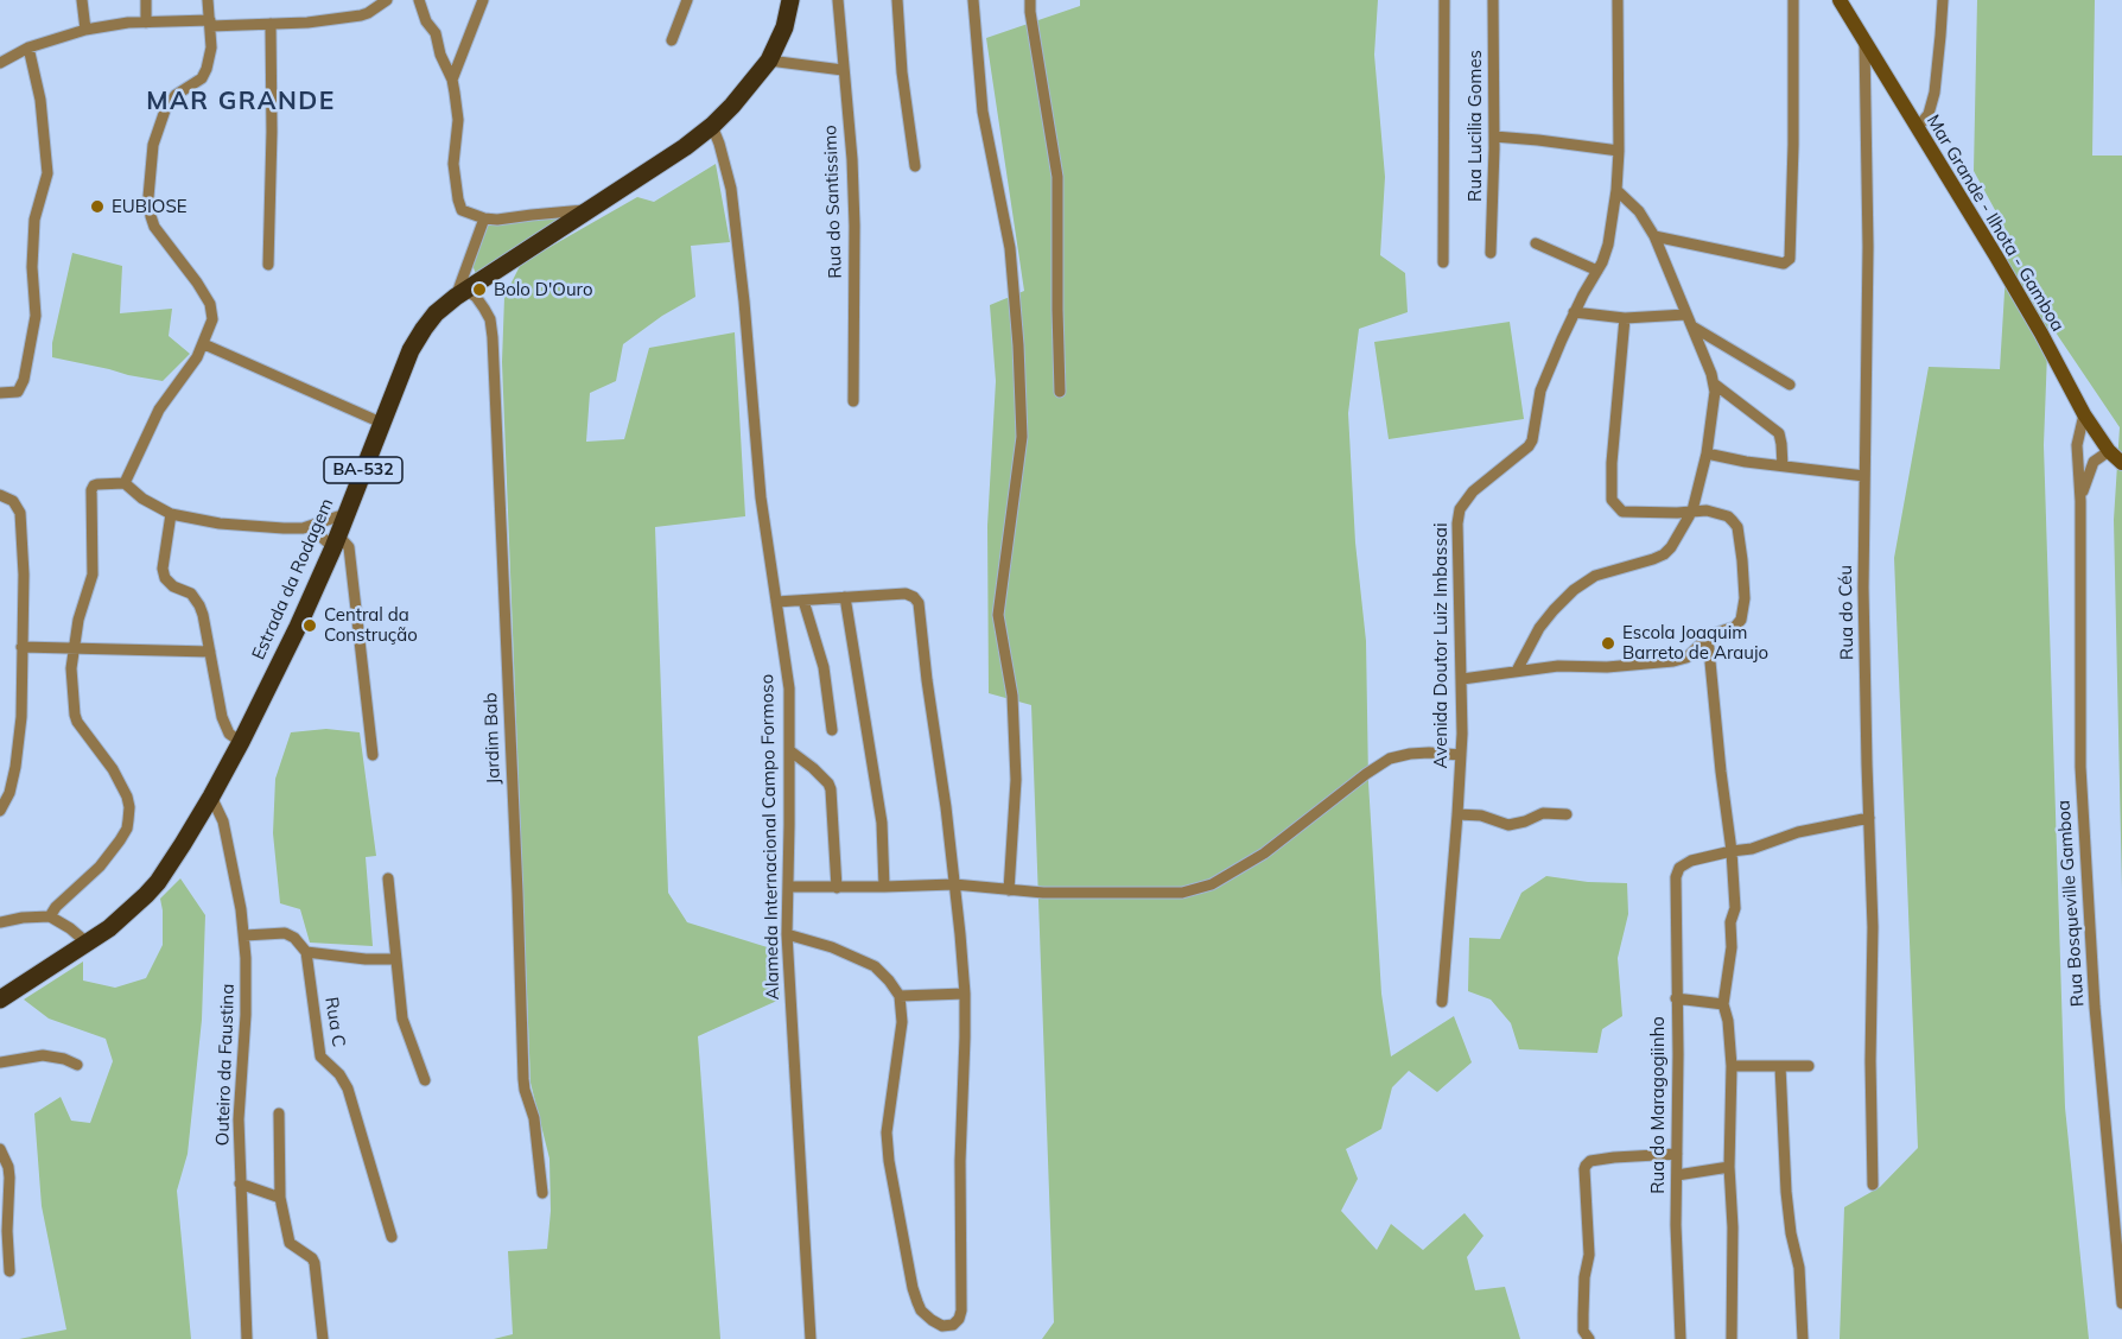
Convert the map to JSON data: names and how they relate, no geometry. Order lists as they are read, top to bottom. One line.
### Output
{"streets":{"main road":["BA-532","Estrada da Rodagem"],"street":["Rua Lucilia Gomes","Rua do Santissimo","Mar Grande - Ilhota - Gamboa","Rua do Céu","Avenida Doutor Luiz Imbassai","Jardim Bab","Alameda Internacional Campo Formoso","Rua Bosqueville Gamboa","Rua C","Outeiro da Faustina","Rua do Maragogiinho"]},"crossings":[["Mar Grande - Ilhota - Gamboa","Rua do Céu"],["Mar Grande - Ilhota - Gamboa","Rua Bosqueville Gamboa"],["Estrada da Rodagem","Jardim Bab"],["Estrada da Rodagem","Alameda Internacional Campo Formoso"],["Estrada da Rodagem","Outeiro da Faustina"]],"districts":["MAR GRANDE"],"places":["EUBIOSE","Bolo D'Ouro","Central da Construção","Escola Joaquim Barreto de Araujo"]}
